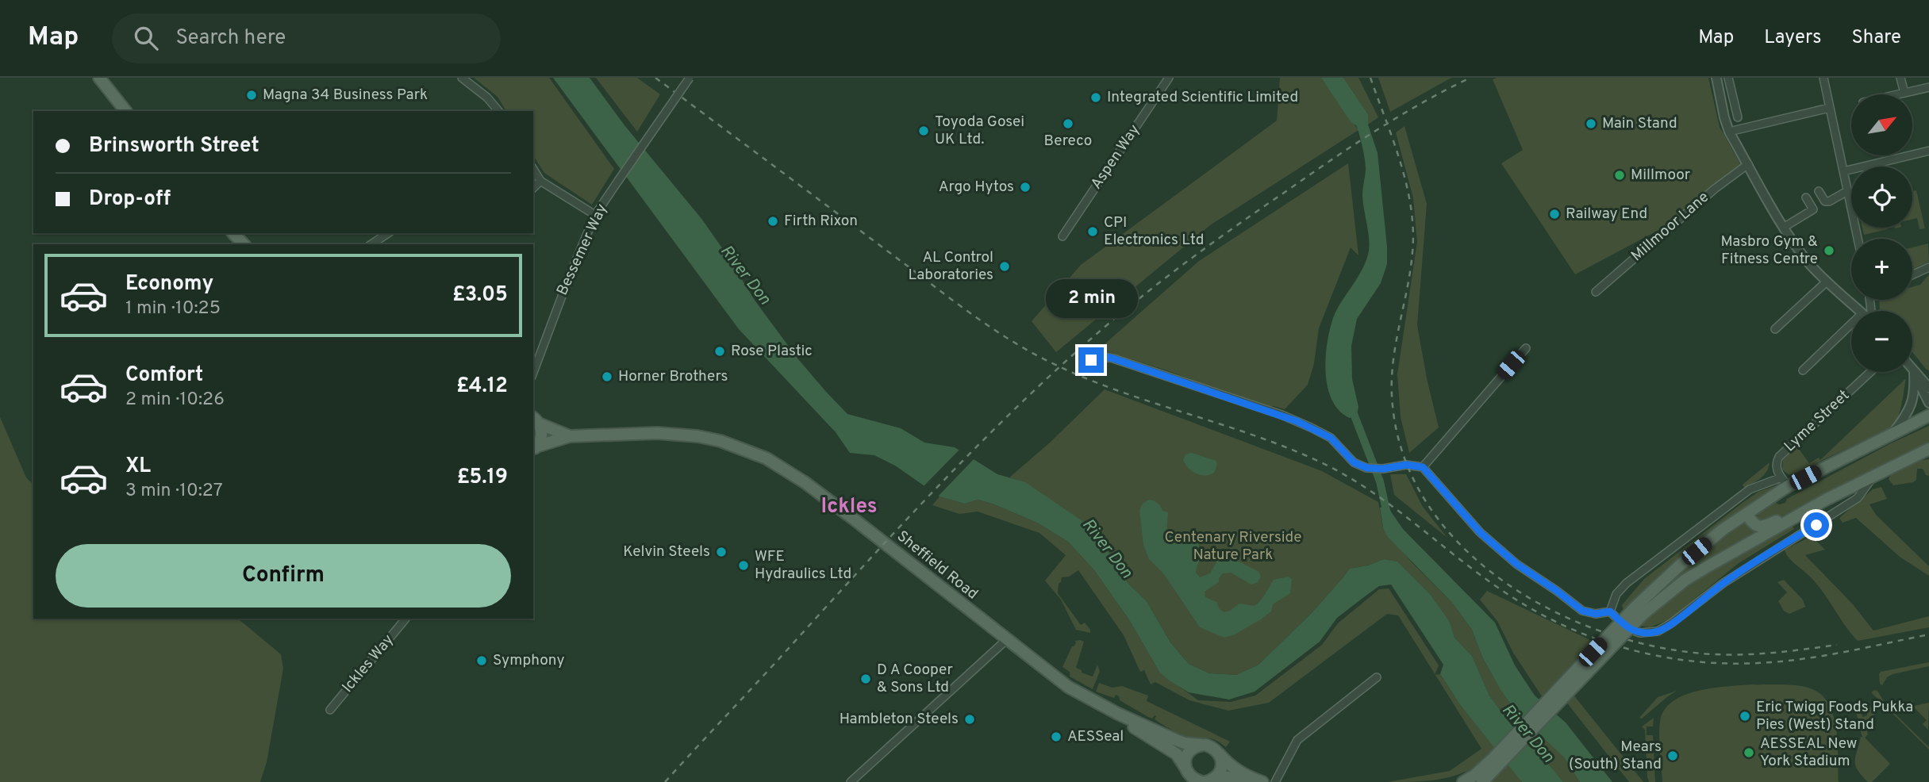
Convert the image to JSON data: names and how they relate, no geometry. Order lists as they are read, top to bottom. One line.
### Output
{"streets":{"main road":["Sheffield Road"],"street":["Aspen Way","Millmoor Lane","Bessemer Way","Lyme Street","Ickles Way"]},"districts":["Ickles"],"water":["River Don"],"parks":["Centenary Riverside Nature Park"],"places":["Magna 34 Business Park","Integrated Scientific Limited","Bereco","Main Stand","Toyoda Gosei UK Ltd.","Millmoor","Argo Hytos","Railway End","Firth Rixon","CPI Electronics Ltd","Masbro Gym & Fitness Centre","AL Control Laboratories","Rose Plastic","Horner Brothers","Kelvin Steels","WFE Hydraulics Ltd","Symphony","D A Cooper & Sons Ltd","Eric Twigg Foods Pukka Pies (West) Stand","Hambleton Steels","AESSeal","AESSEAL New York Stadium","Mears (South) Stand"],"north":"top right","page":{"header":"Map","search":"Search here","nav":["Map","Layers","Share"],"map_buttons":["+","−"],"banner":["Brinsworth Street","Drop-off"],"list":[{"name":"Economy","note":"1 min · 10:25","value":"£3.05"},{"name":"Comfort","note":"2 min · 10:26","value":"£4.12"},{"name":"XL","note":"3 min · 10:27","value":"£5.19"}],"bubble":"2 min","buttons":"Confirm"}}
